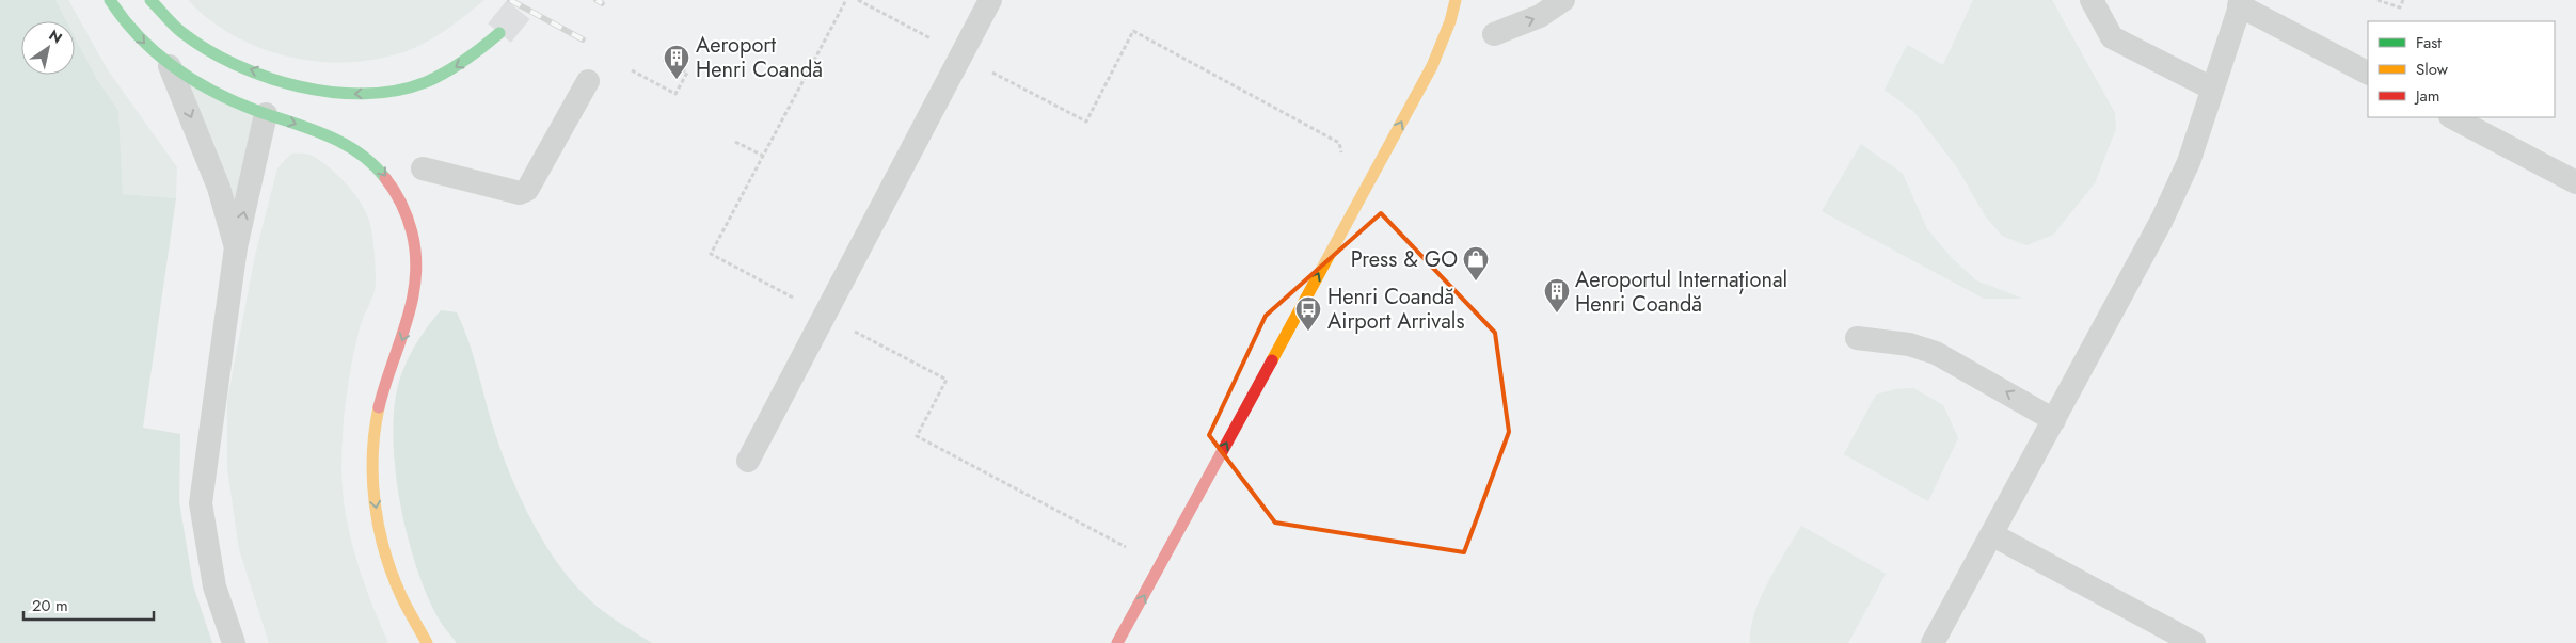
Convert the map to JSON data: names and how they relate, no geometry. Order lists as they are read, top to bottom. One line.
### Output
{"places":{"building":["Aeroport Henri Coandă","Aeroportul Internațional Henri Coandă"],"shop":["Press & GO"],"bus stop":["Henri Coandă Airport Arrivals"]},"legend":["Fast","Slow","Jam"],"scale_bar":"20 m","north":"top right"}
